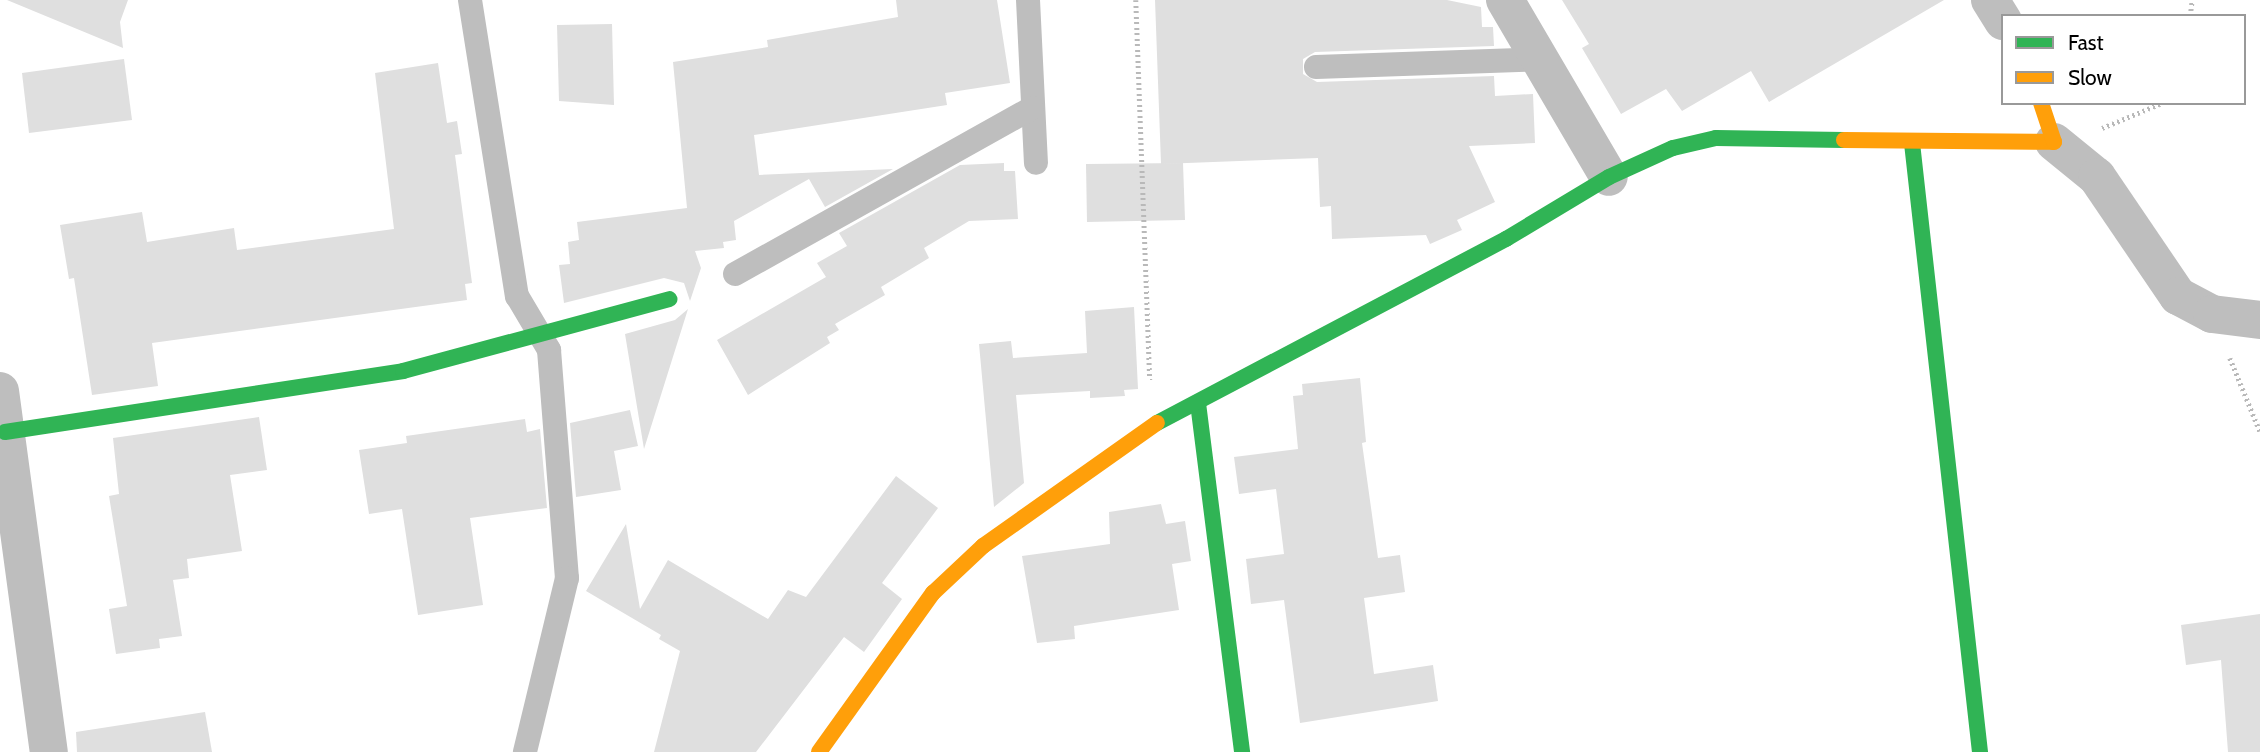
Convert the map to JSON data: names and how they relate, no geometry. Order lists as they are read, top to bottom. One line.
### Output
{"legend":["Fast","Slow"]}
